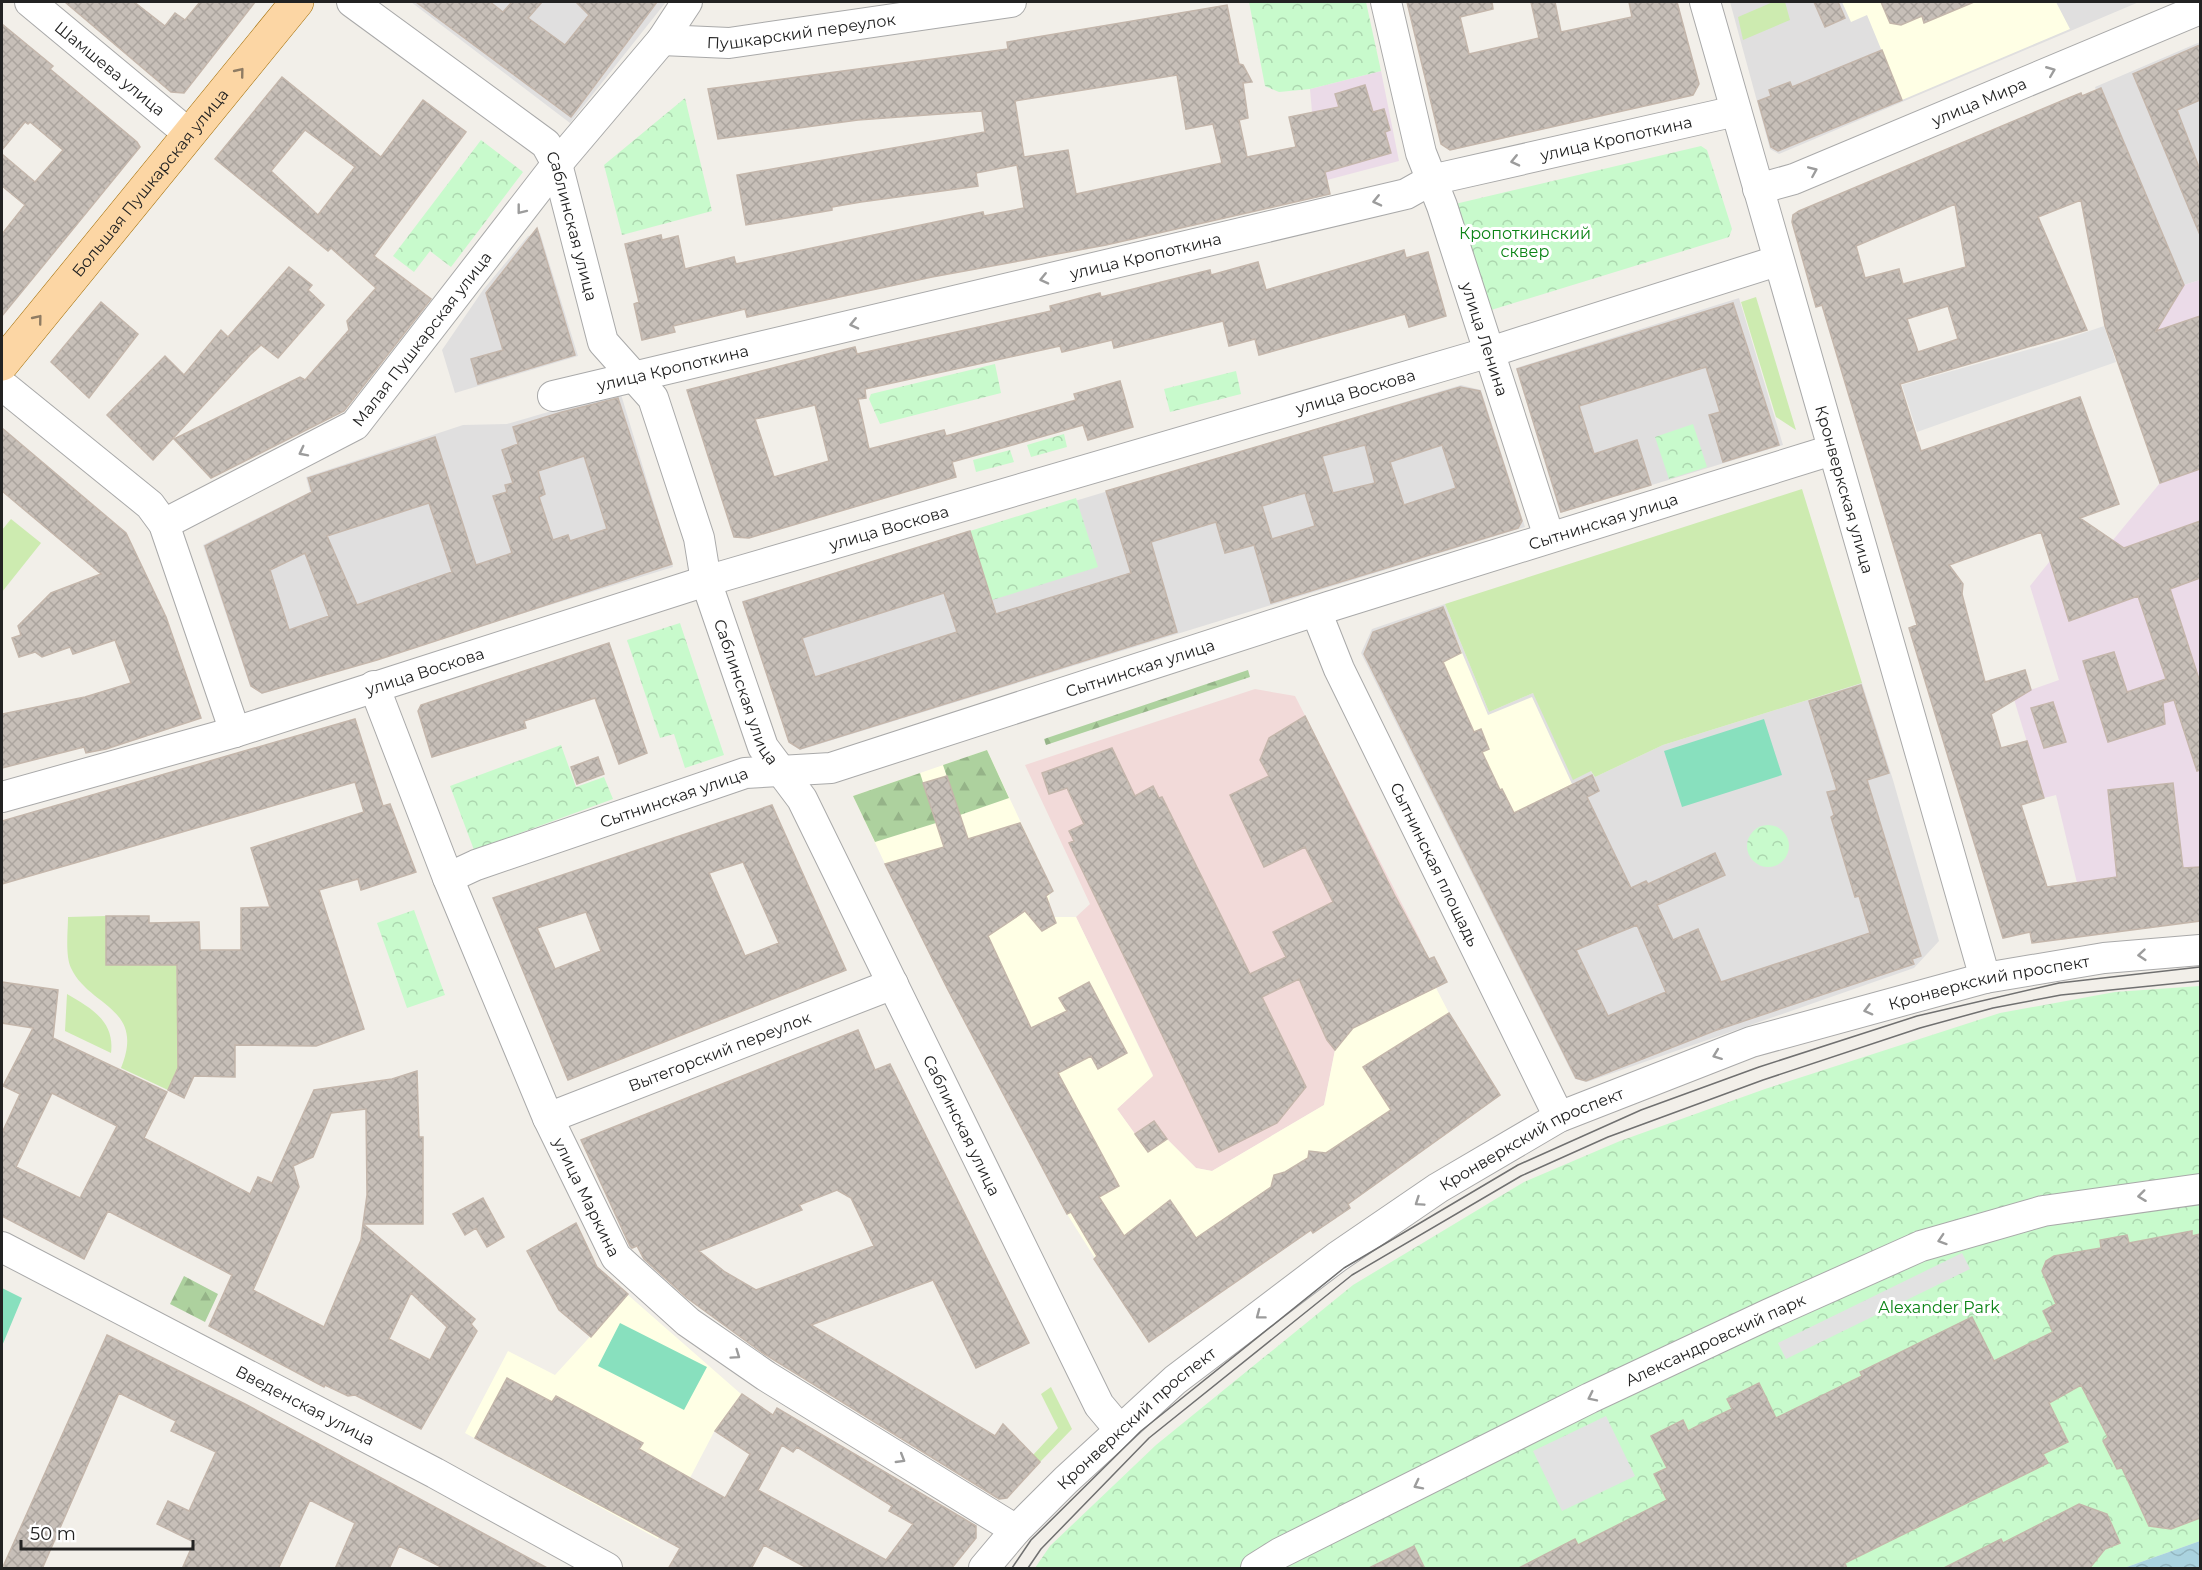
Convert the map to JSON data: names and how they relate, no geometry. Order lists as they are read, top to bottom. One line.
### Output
{"streets":{"main road":["Большая Пушкарская улица"],"street":["Пушкарский переулок","Шамшева улица","улица Мира","улица Кропоткина","Саблинская улица","Малая Пушкарская улица","улица Ленина","улица Воскова","Кронверкская улица","Сытнинская улица","Сытнинская площадь","Кронверкский проспект","Вытегорский переулок","улица Маркина","Александровский парк","Введенская улица"]},"crossings":[["Пушкарский переулок","Малая Пушкарская улица"],["Шамшева улица","Большая Пушкарская улица"],["улица Мира","Кронверкская улица"],["улица Кропоткина","Саблинская улица"],["улица Кропоткина","улица Ленина"],["улица Кропоткина","Кронверкская улица"],["Саблинская улица","Малая Пушкарская улица"],["Саблинская улица","улица Воскова"],["Саблинская улица","Сытнинская улица"],["Саблинская улица","Кронверкский проспект"],["Саблинская улица","Вытегорский переулок"],["улица Ленина","улица Воскова"],["улица Ленина","Сытнинская улица"],["улица Воскова","Кронверкская улица"],["улица Воскова","улица Маркина"],["Кронверкская улица","Сытнинская улица"],["Кронверкская улица","Кронверкский проспект"],["Сытнинская улица","Сытнинская площадь"],["Сытнинская улица","улица Маркина"],["Сытнинская площадь","Кронверкский проспект"],["Кронверкский проспект","улица Маркина"],["Вытегорский переулок","улица Маркина"]],"one_way":["улица Мира","улица Кропоткина","Большая Пушкарская улица","Малая Пушкарская улица","Кронверкский проспект","улица Маркина","Александровский парк"],"parks":["Кропоткинский сквер","Alexander Park"],"scale_bar":"50 m"}
